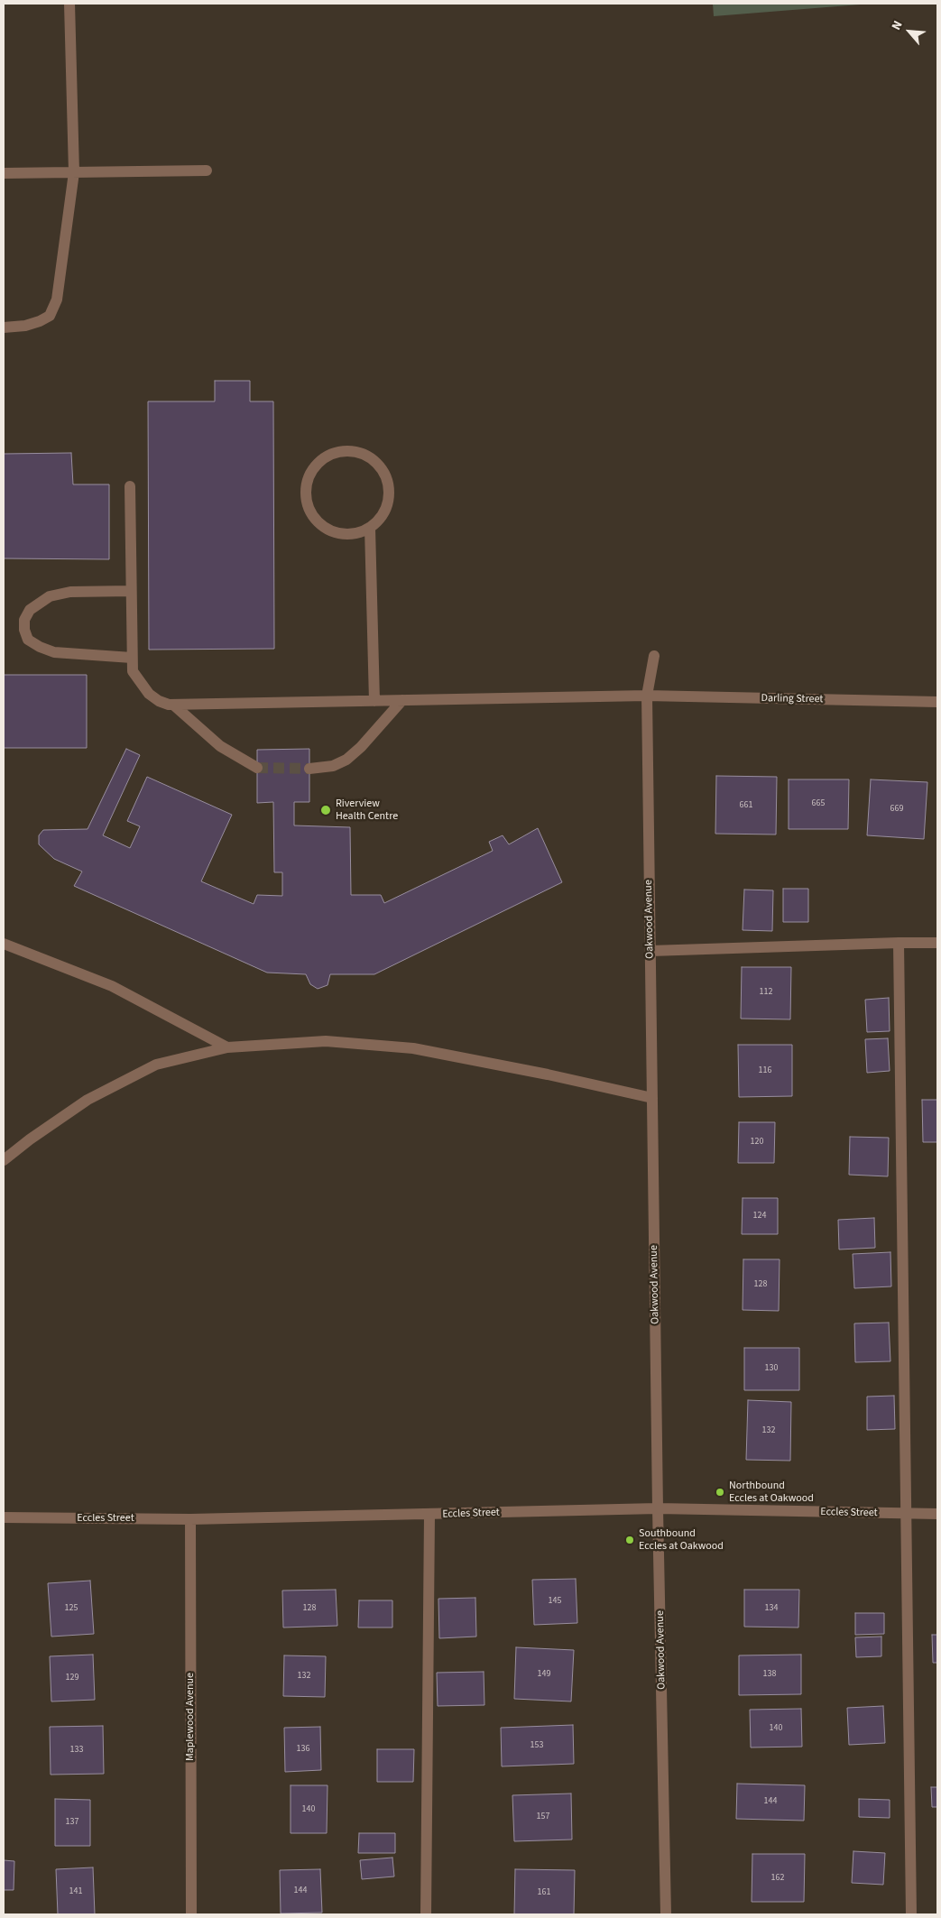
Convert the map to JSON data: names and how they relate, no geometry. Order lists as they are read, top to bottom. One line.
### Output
{"streets":{"street":["Darling Street","Oakwood Avenue","Eccles Street","Maplewood Avenue"]},"crossings":[["Darling Street","Oakwood Avenue"],["Oakwood Avenue","Eccles Street"],["Eccles Street","Maplewood Avenue"]],"places":["Riverview Health Centre","Northbound Eccles at Oakwood","Southbound Eccles at Oakwood"],"house_numbers":["665","661","669","112","116","120","124","128","130","132","145","125","128","134","149","138","132","129","140","153","136","133","144","140","157","137","162","144","141","161"],"north":"top left"}
